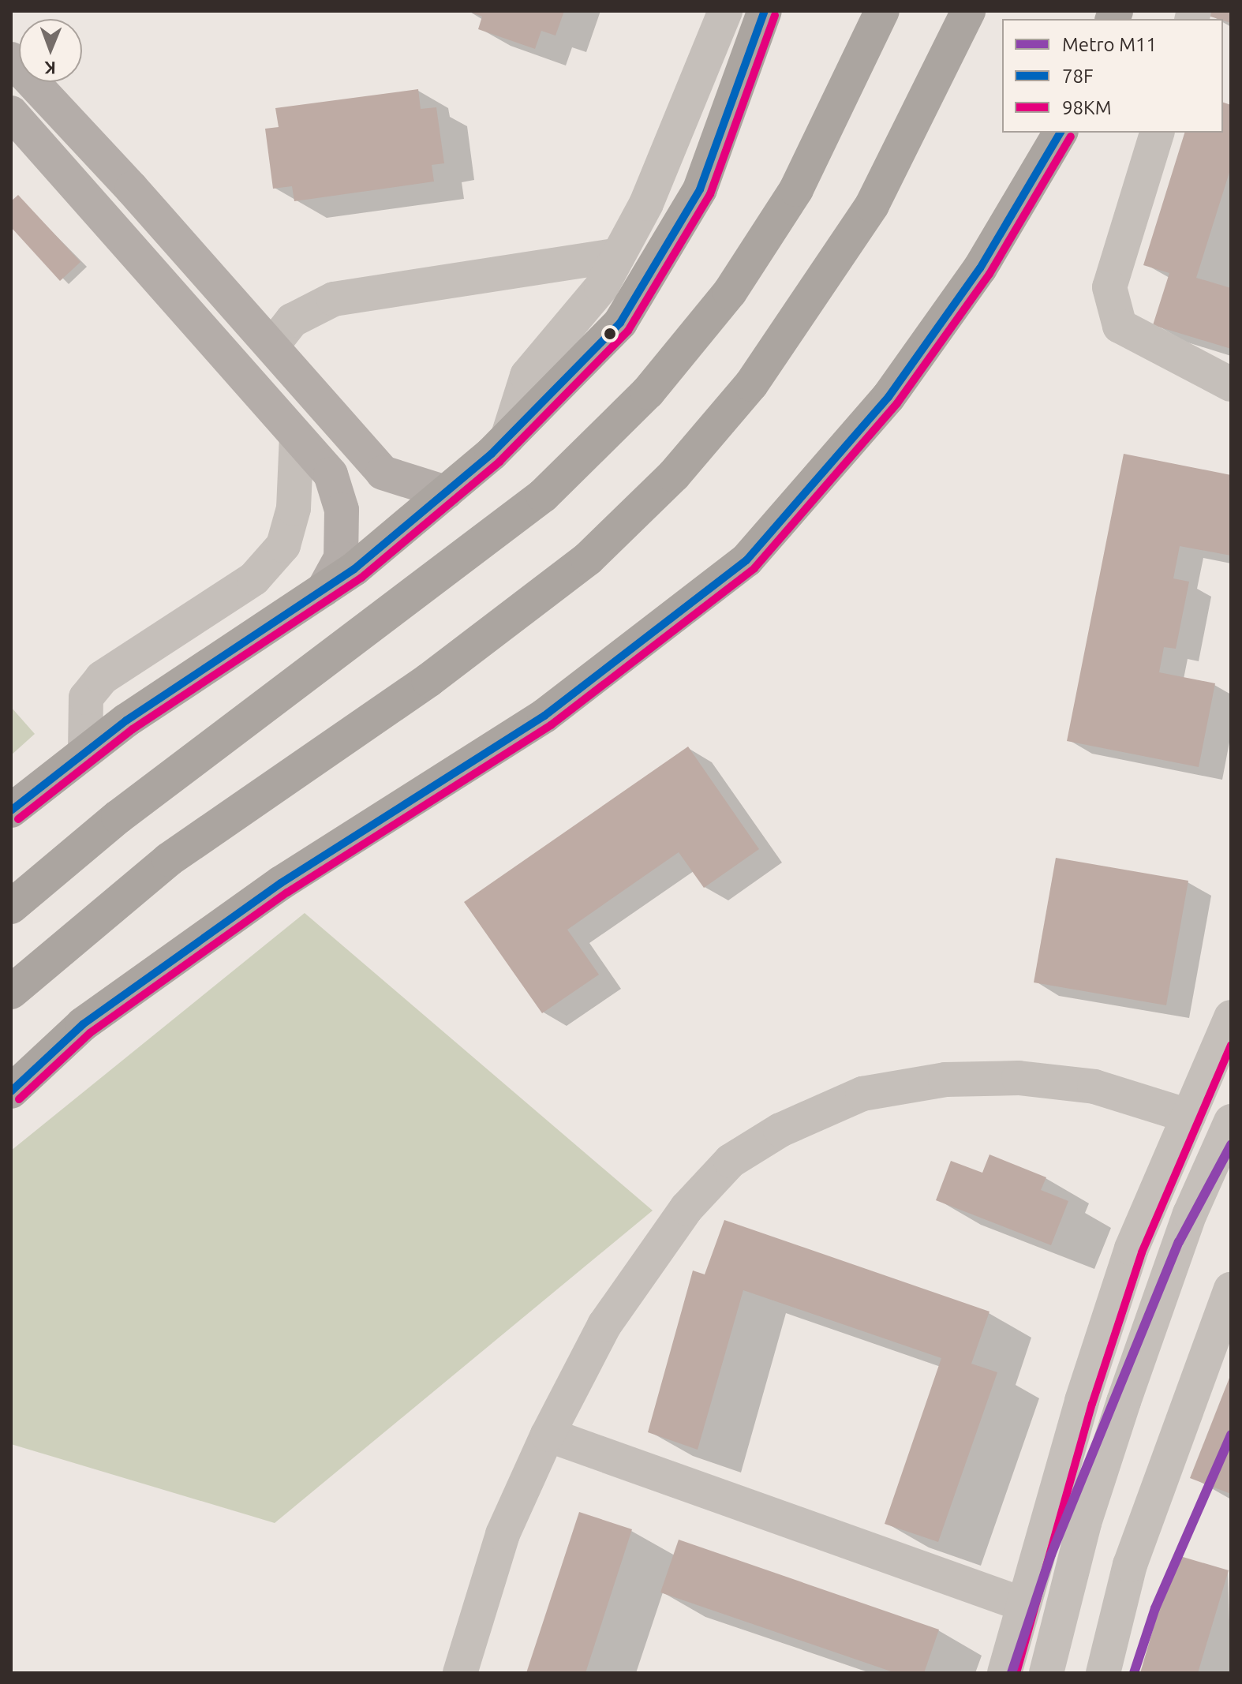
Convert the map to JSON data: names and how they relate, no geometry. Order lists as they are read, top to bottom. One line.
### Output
{"lines":["transit line 78F","transit line 98KM","metro line M11"],"legend":["Metro M11","78F","98KM"],"north":"bottom"}
